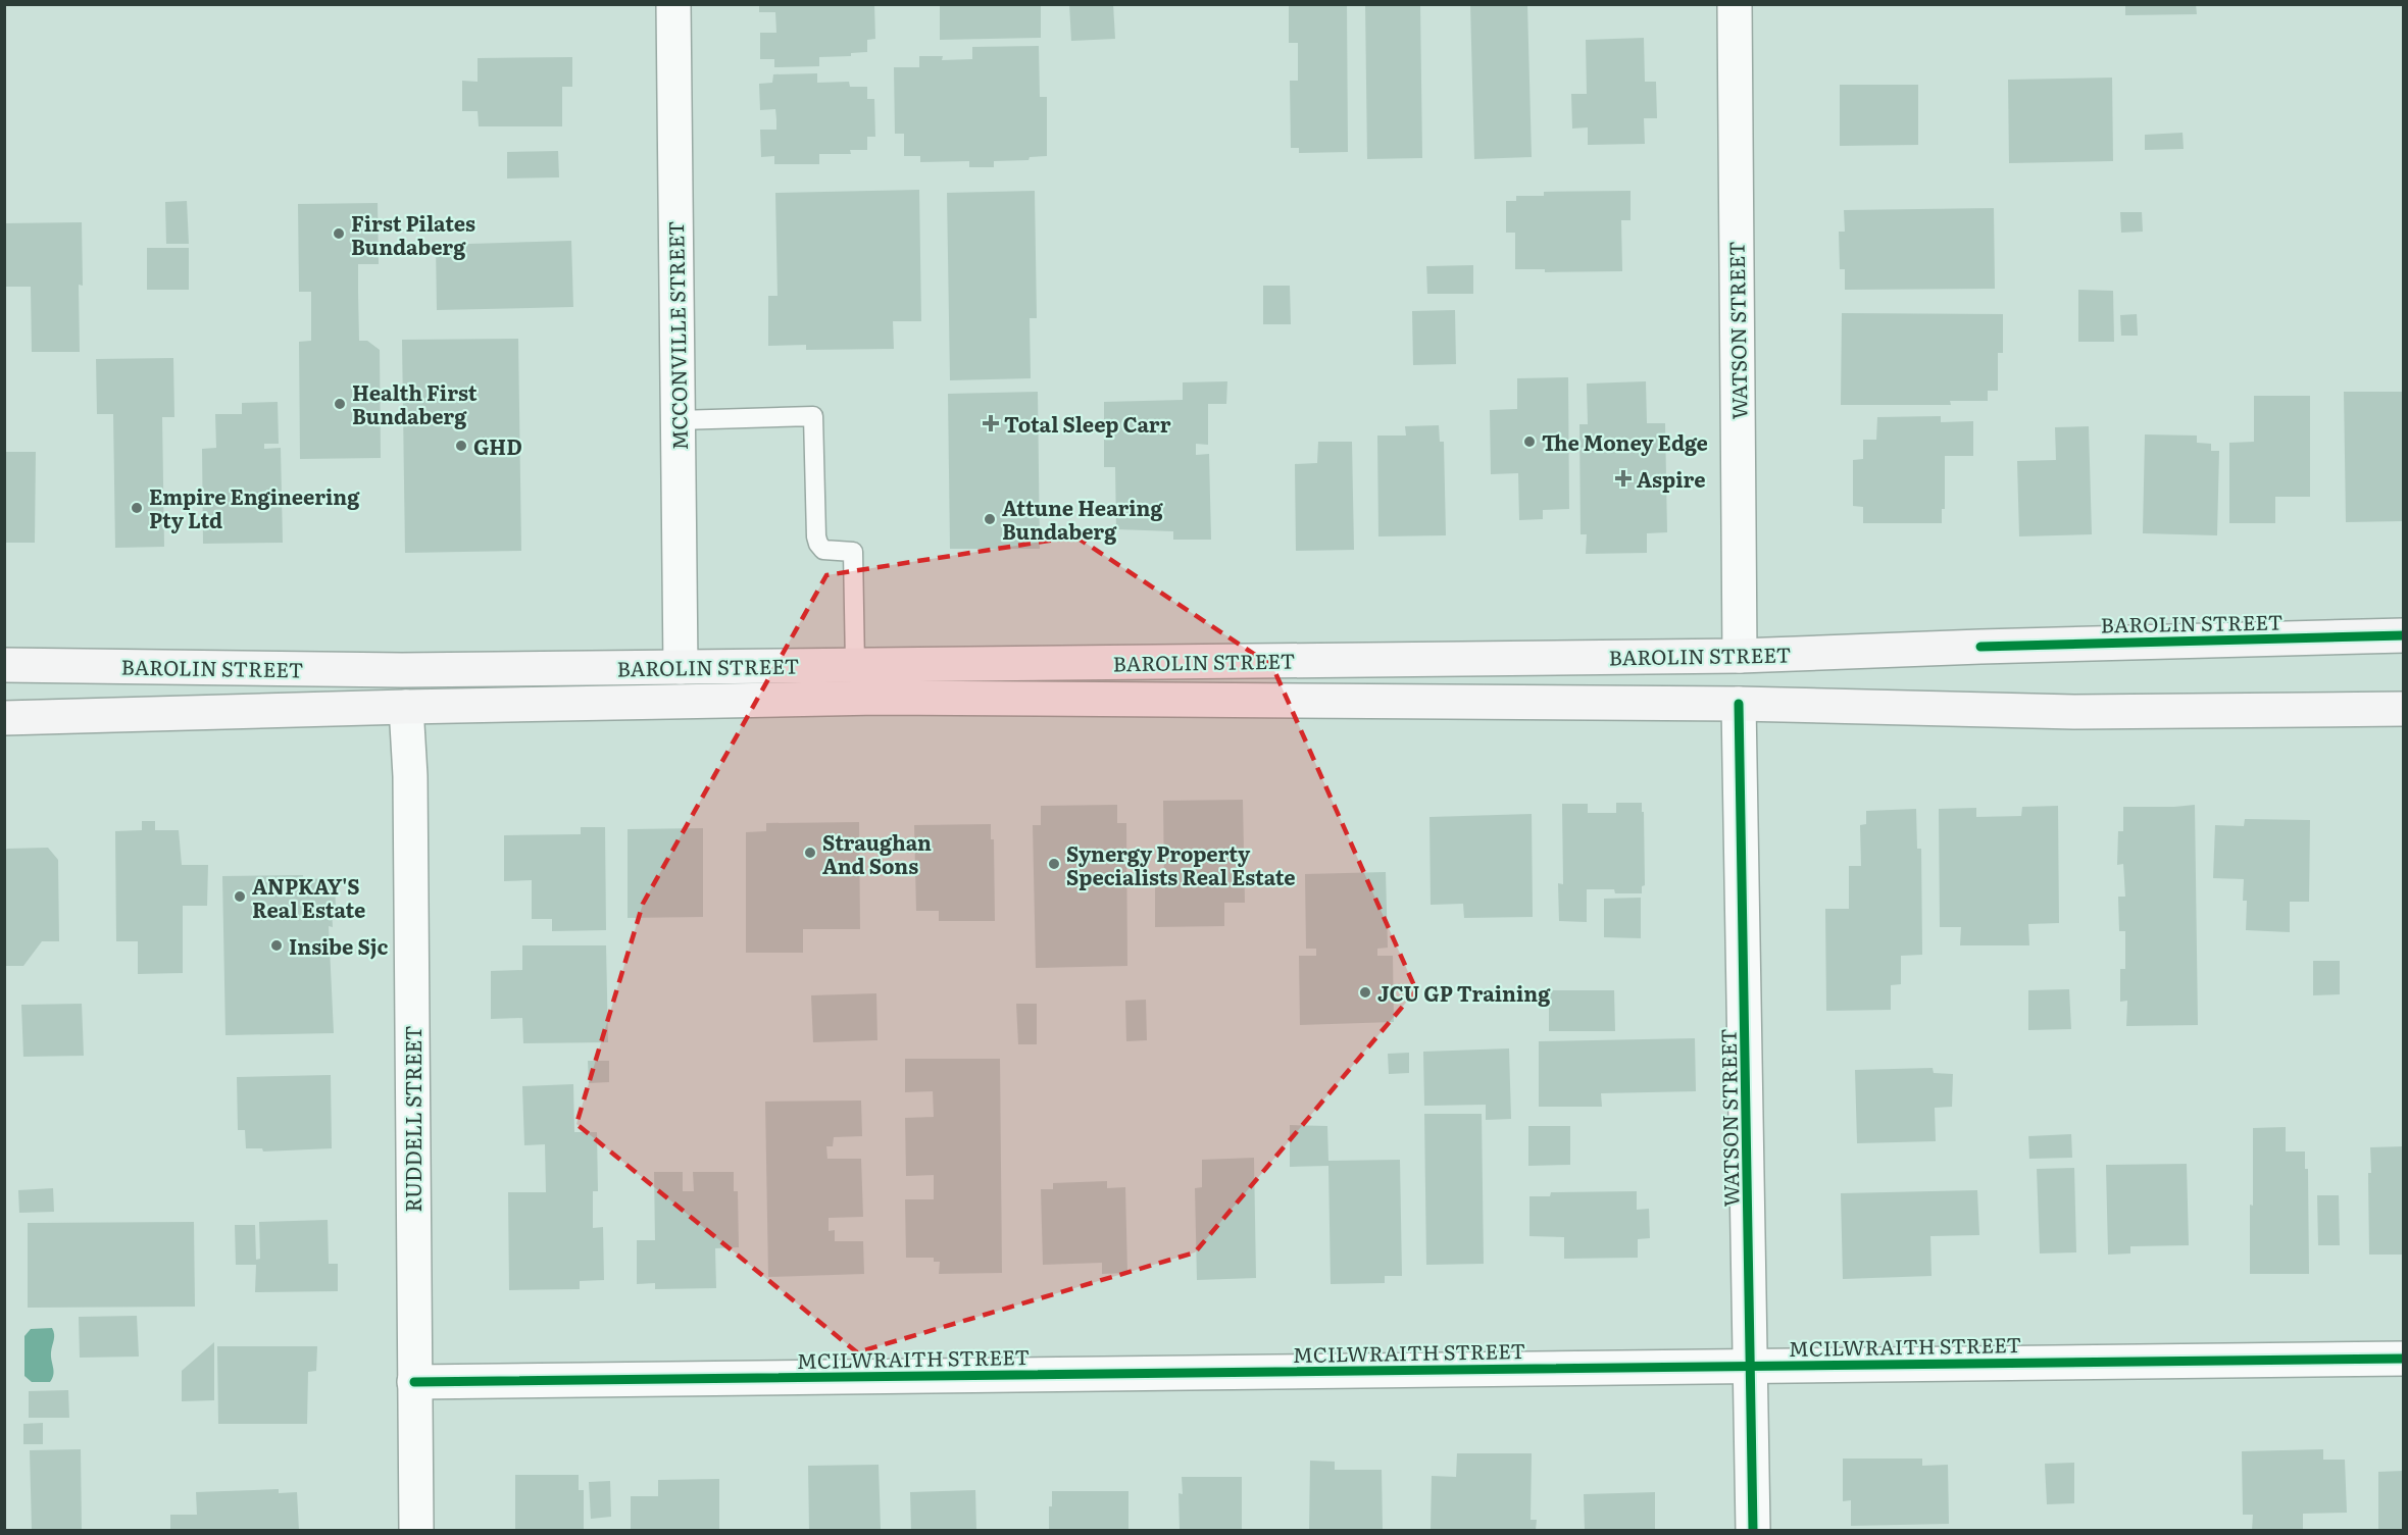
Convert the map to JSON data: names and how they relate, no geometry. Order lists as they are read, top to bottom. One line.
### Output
{"streets":{"main road":["BAROLIN STREET"],"street":["WATSON STREET","MCCONVILLE STREET","RUDDELL STREET","MCILWRAITH STREET"]},"crossings":[["WATSON STREET","BAROLIN STREET"],["WATSON STREET","MCILWRAITH STREET"],["MCCONVILLE STREET","BAROLIN STREET"],["BAROLIN STREET","RUDDELL STREET"],["RUDDELL STREET","MCILWRAITH STREET"]],"places":{"other":["First Pilates Bundaberg","Health First Bundaberg","The Money Edge","GHD","Empire Engineering Pty Ltd","Attune Hearing Bundaberg","Straughan And Sons","Synergy Property Specialists Real Estate","ANPKAY'S Real Estate","Insibe Sjc","JCU GP Training"],"health":["Total Sleep Carr","Aspire"]}}
